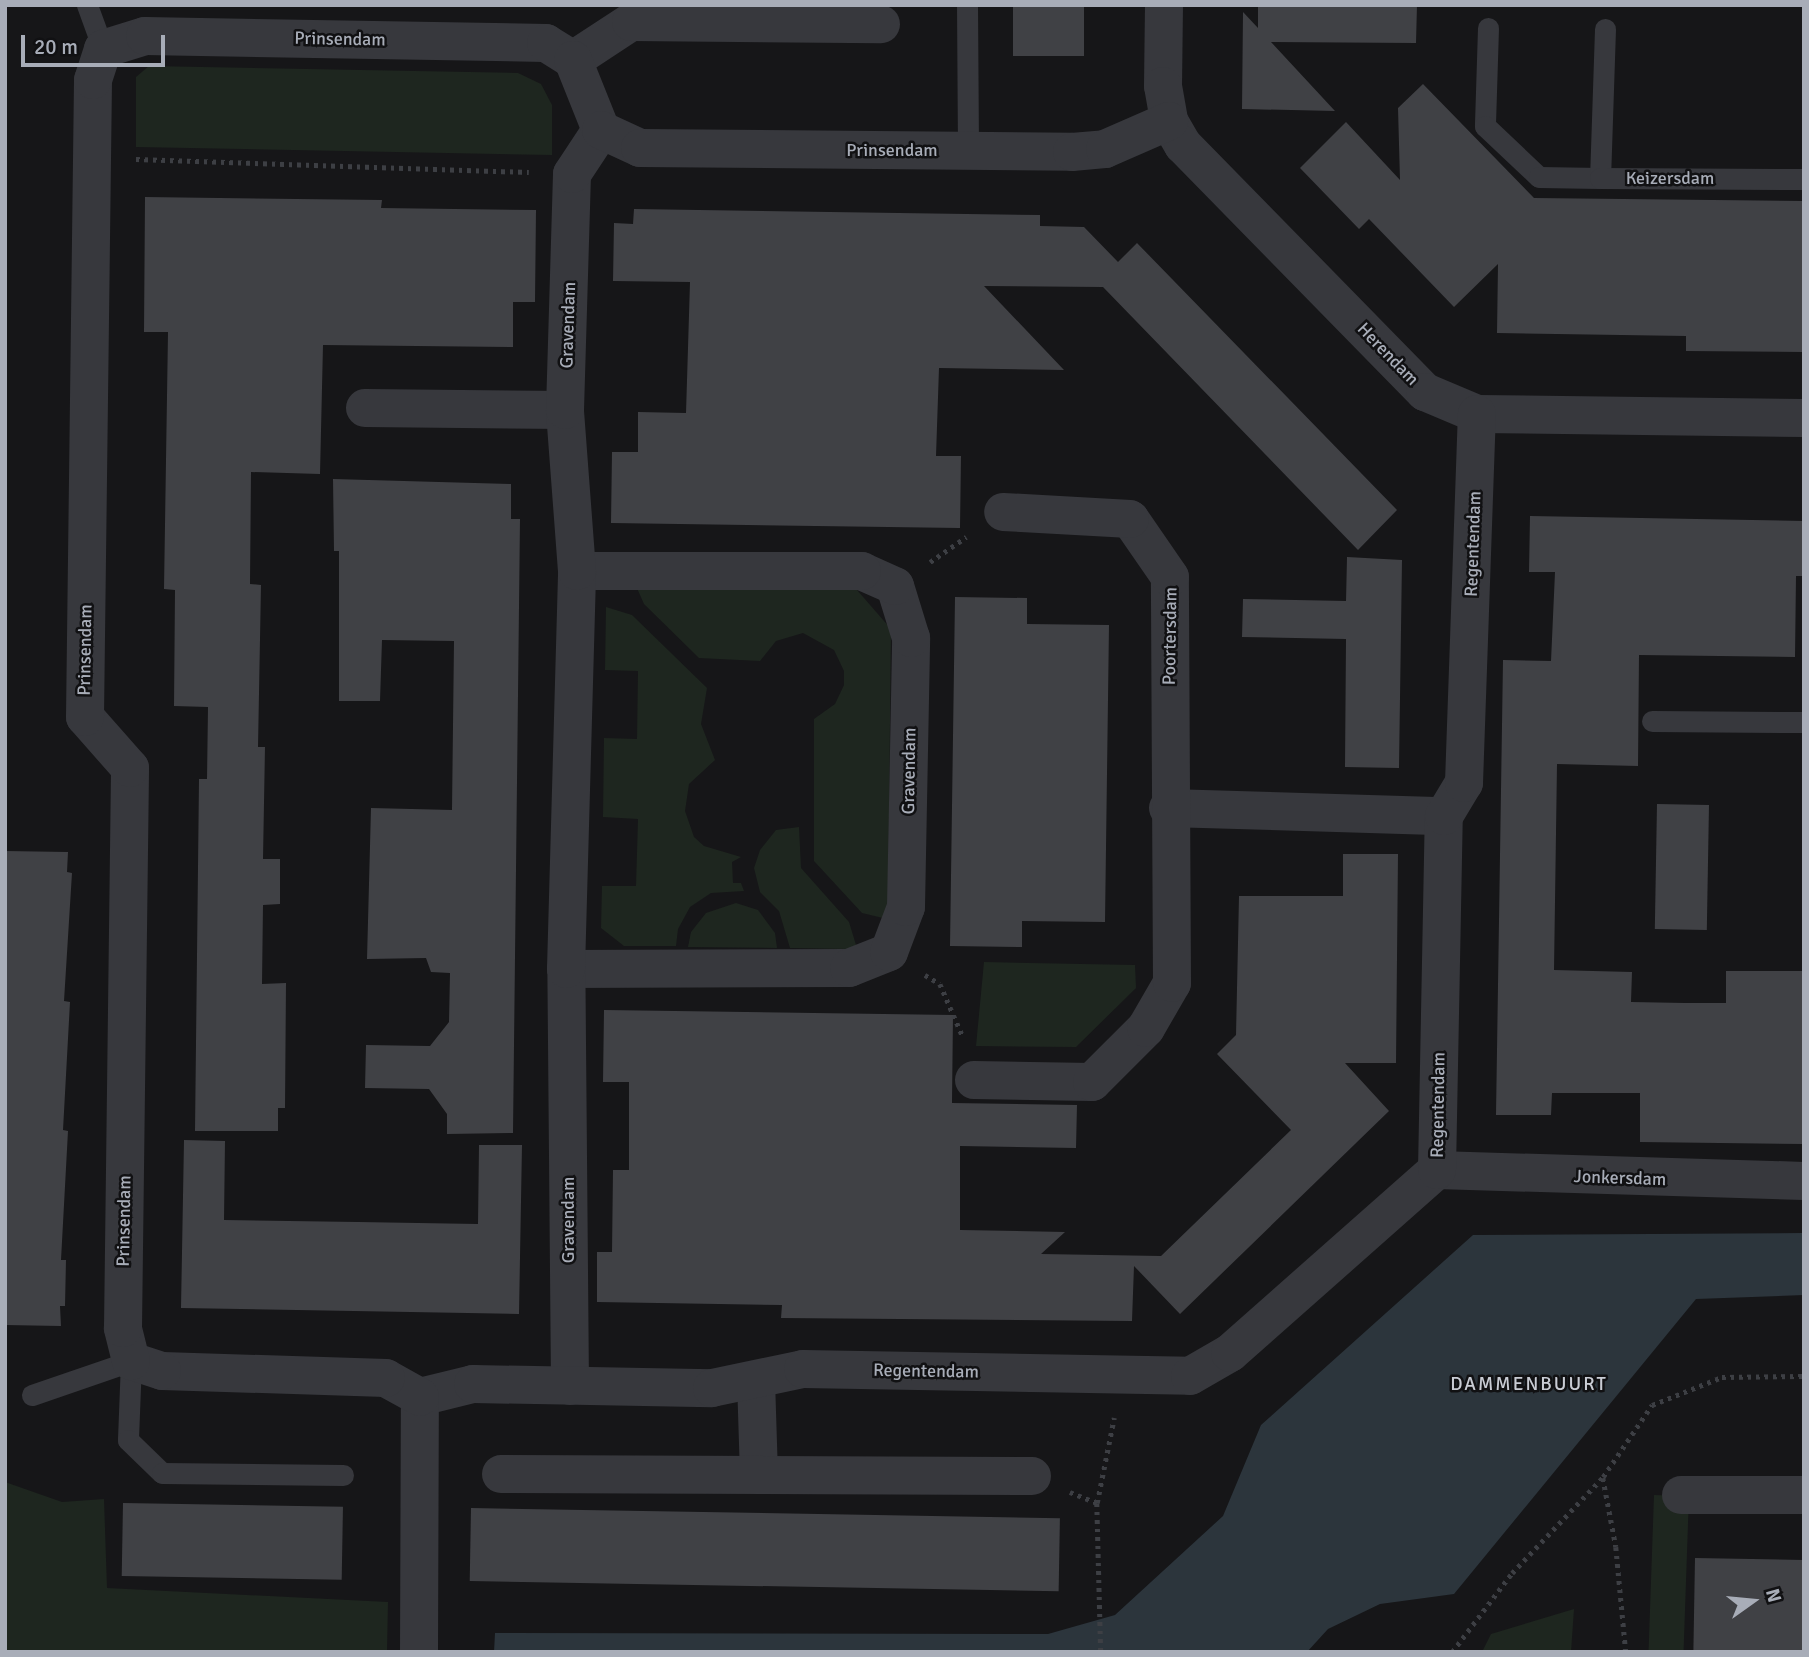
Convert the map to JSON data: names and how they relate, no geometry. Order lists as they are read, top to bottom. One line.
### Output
{"streets":{"street":["Prinsendam","Gravendam","Herendam","Regentendam","Poortersdam","Jonkersdam"],"lane":["Keizersdam"]},"crossings":[["Prinsendam","Herendam"],["Gravendam","Regentendam"],["Herendam","Regentendam"],["Regentendam","Jonkersdam"]],"districts":["DAMMENBUURT"],"scale_bar":"20 m","north":"right"}
